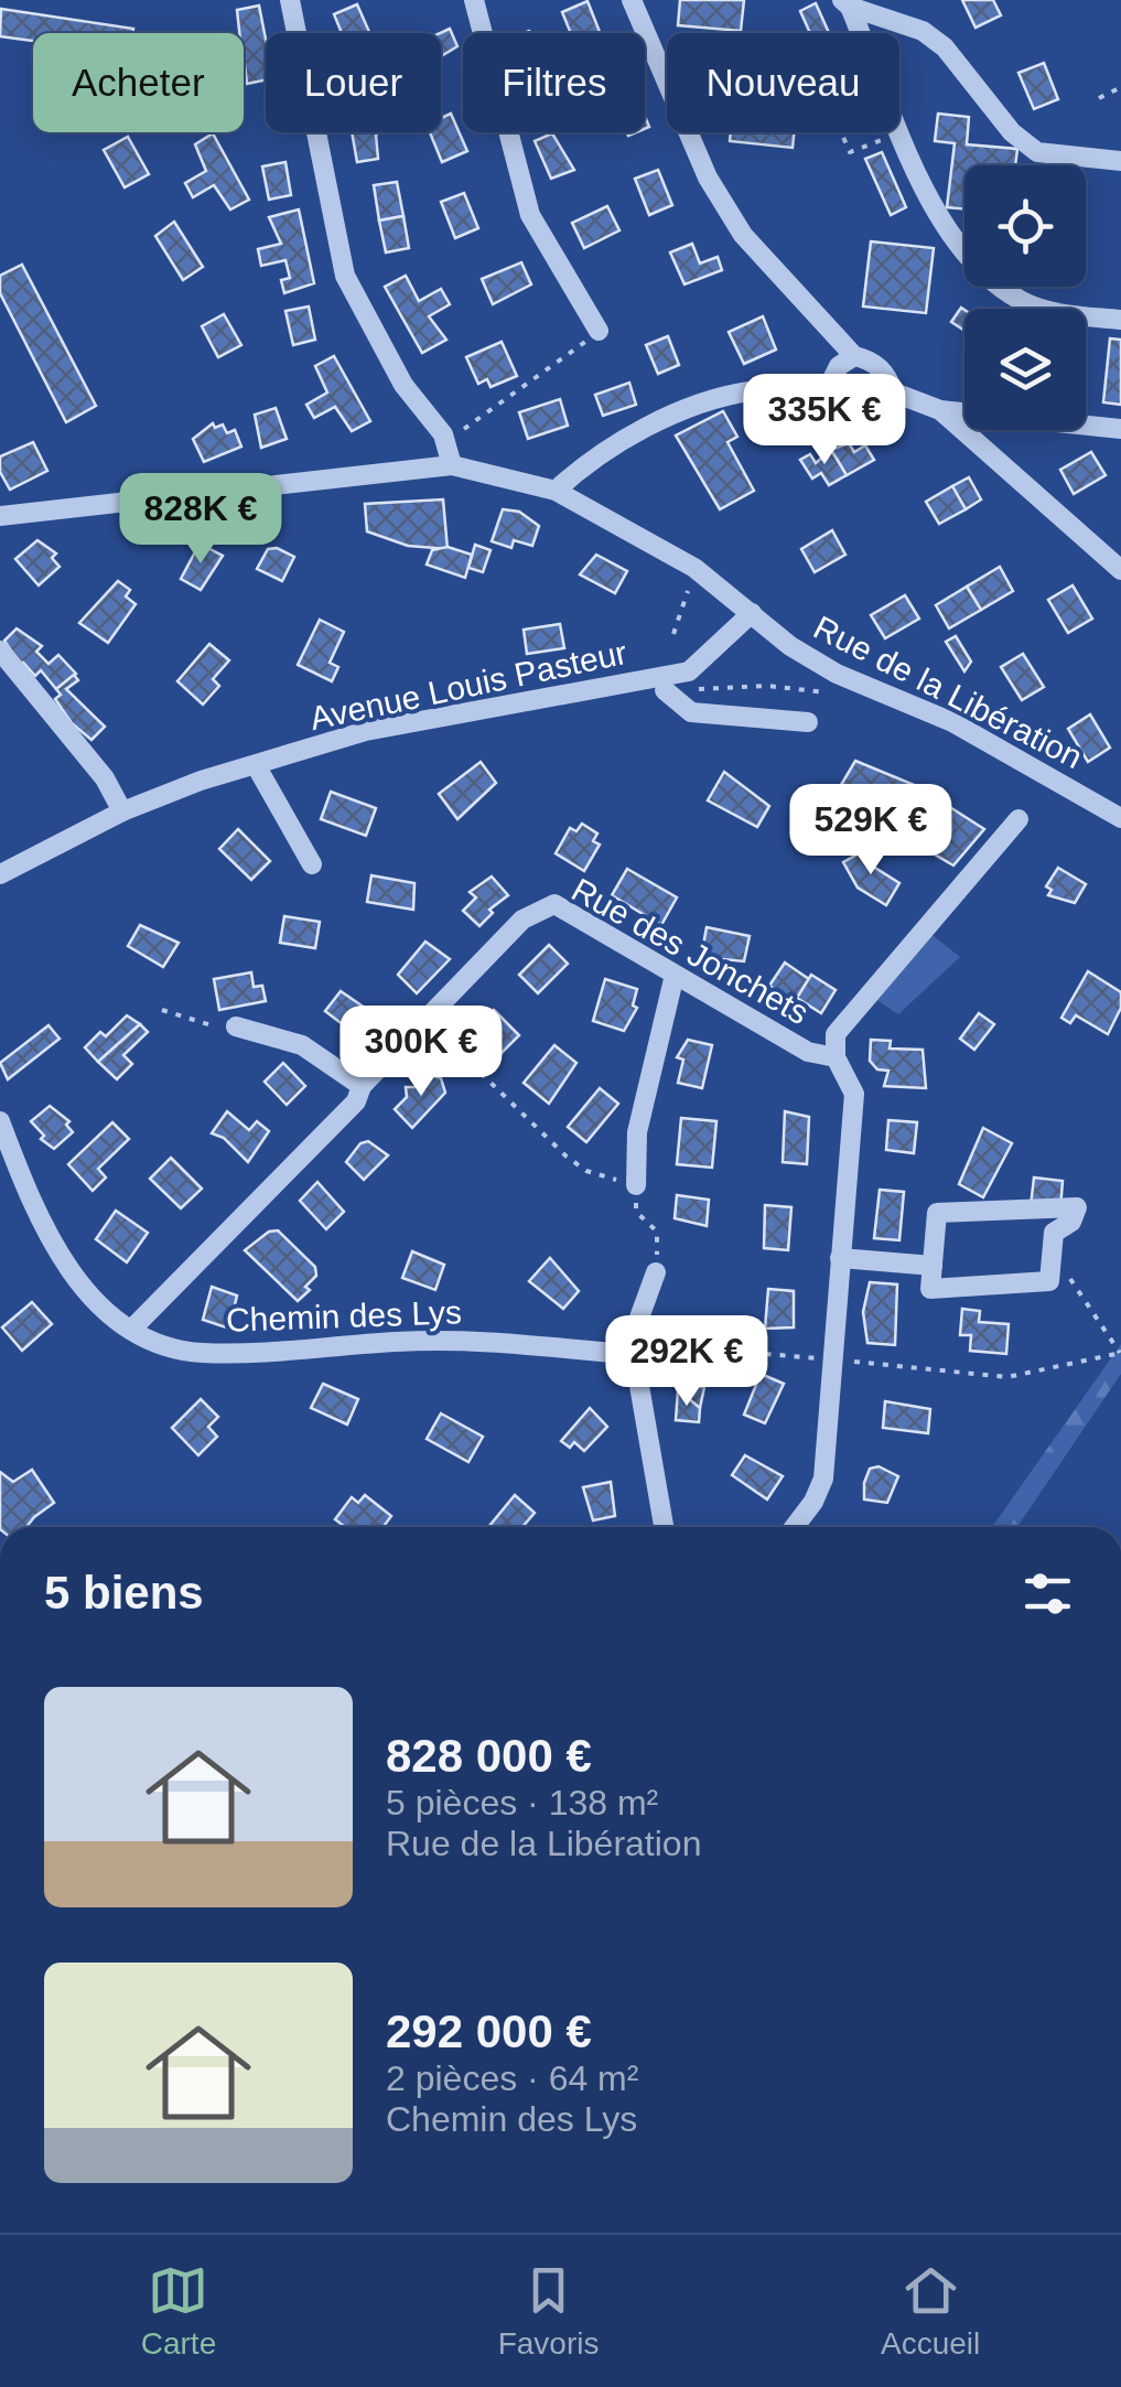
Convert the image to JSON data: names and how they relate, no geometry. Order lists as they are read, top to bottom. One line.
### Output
{"streets":{"street":["Avenue Louis Pasteur","Rue de la Libération","Rue des Jonchets","Chemin des Lys"]},"crossings":[["Avenue Louis Pasteur","Rue de la Libération"],["Rue des Jonchets","Chemin des Lys"]],"page":{"chip":["Acheter","Louer","Filtres","Nouveau"],"price":["335K €","828K €","529K €","300K €","292K €"],"heading":"5 biens","list":[{"name":"828 000 €","note":"5 pièces · 138 m² · Rue de la Libération"},{"name":"292 000 €","note":"2 pièces · 64 m² · Chemin des Lys"}],"tabs":["Carte","Favoris","Accueil"]}}
